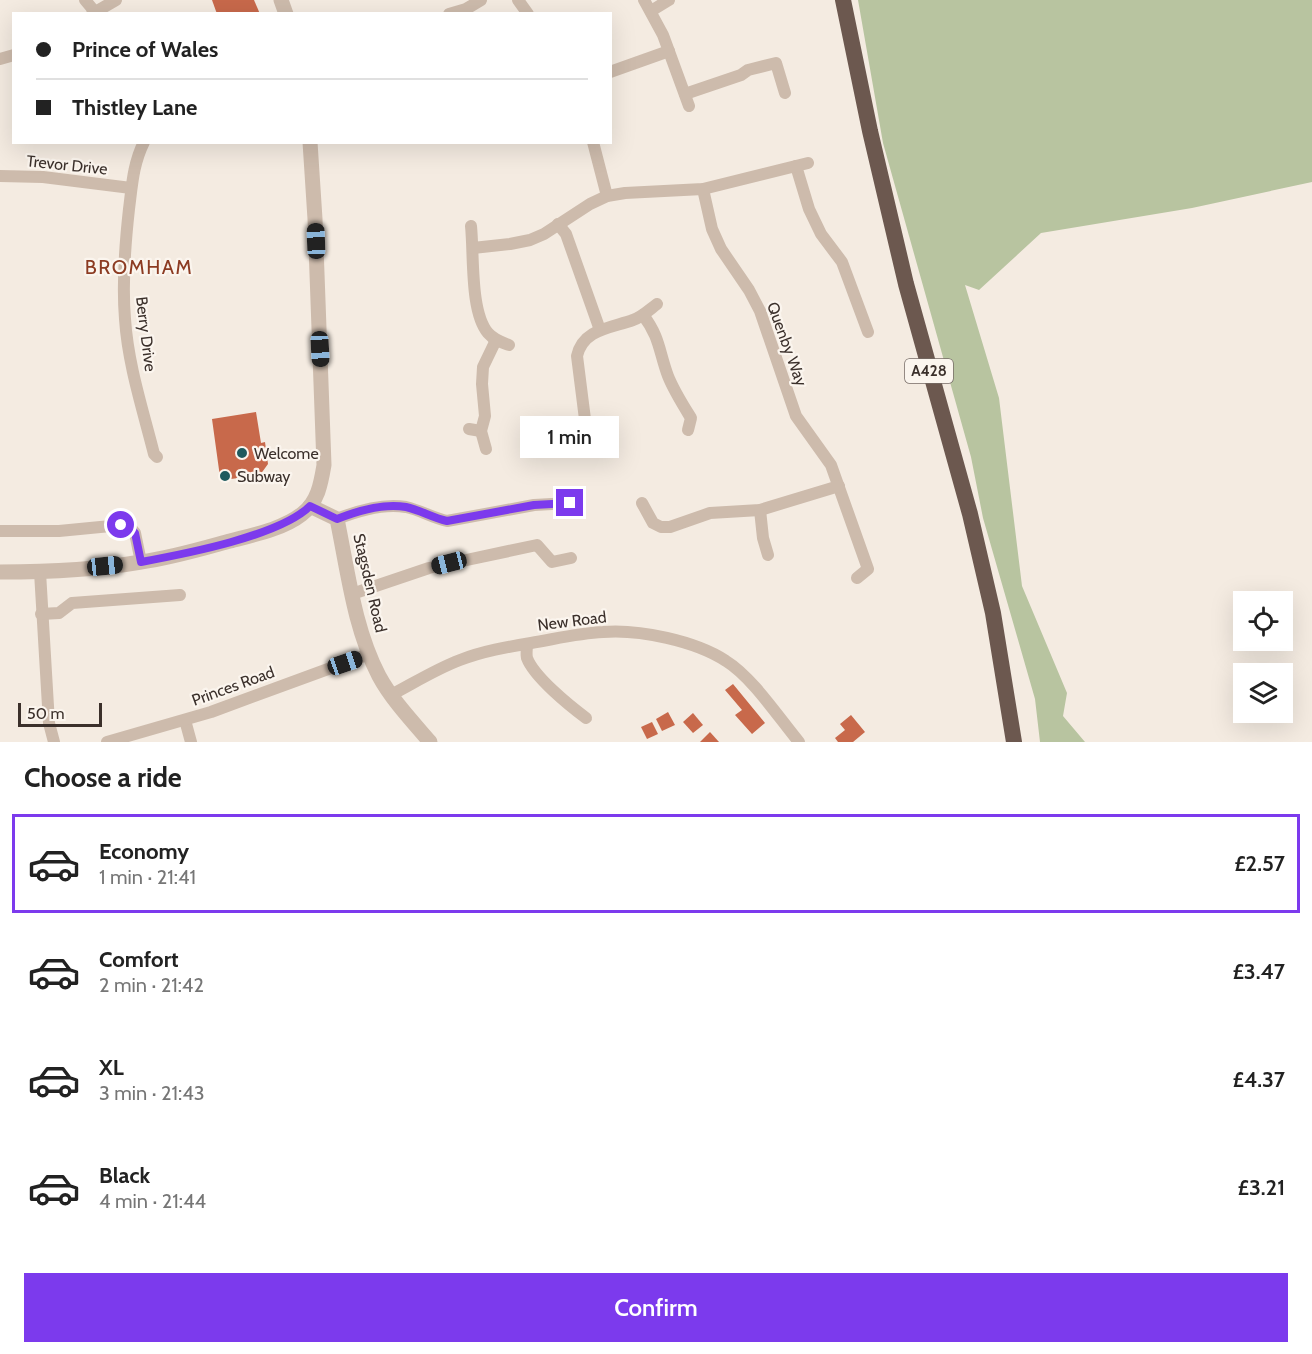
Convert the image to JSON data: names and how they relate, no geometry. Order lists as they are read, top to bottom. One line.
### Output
{"streets":{"highway":["A428"],"street":["Trevor Drive","Berry Drive","Quenby Way","Stagsden Road","New Road","Princes Road"]},"crossings":[["Trevor Drive","Berry Drive"],["Stagsden Road","New Road"],["Stagsden Road","Princes Road"]],"districts":["BROMHAM"],"places":["Welcome","Subway"],"scale_bar":"50 m","page":{"banner":["Prince of Wales","Thistley Lane"],"bubble":"1 min","scale":"50 m","heading":"Choose a ride","list":[{"name":"Economy","note":"1 min · 21:41","value":"£2.57"},{"name":"Comfort","note":"2 min · 21:42","value":"£3.47"},{"name":"XL","note":"3 min · 21:43","value":"£4.37"},{"name":"Black","note":"4 min · 21:44","value":"£3.21"}],"buttons":"Confirm"}}
